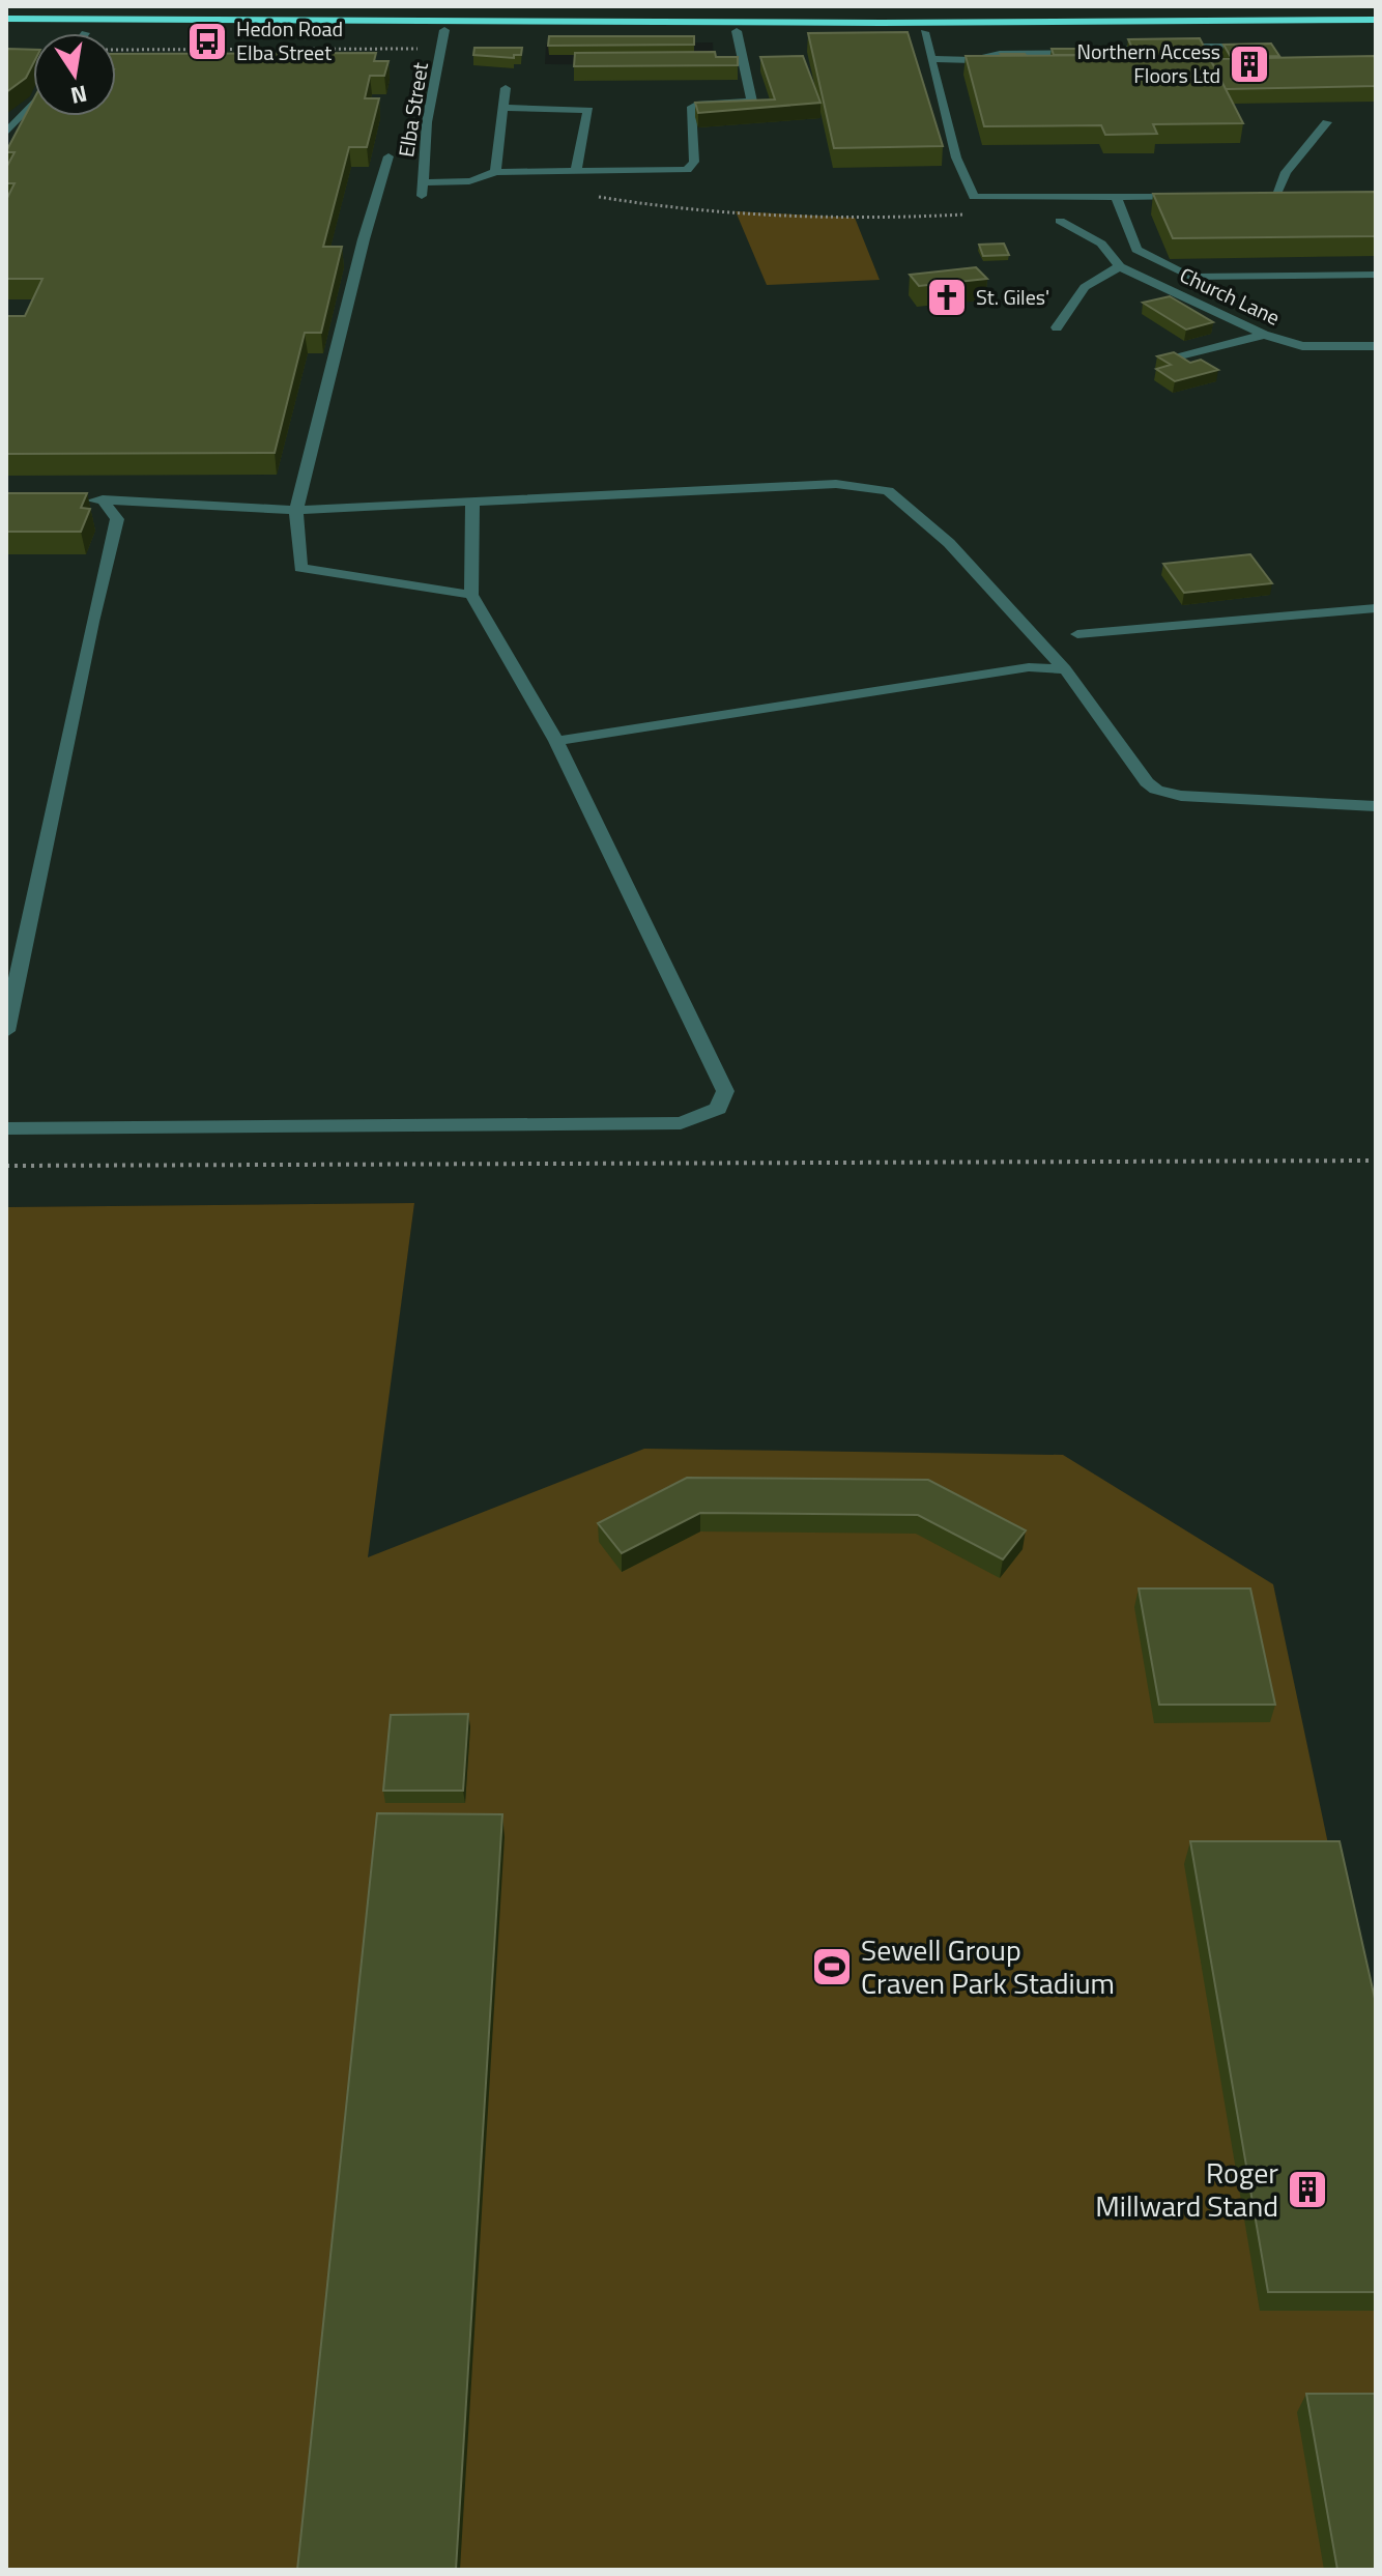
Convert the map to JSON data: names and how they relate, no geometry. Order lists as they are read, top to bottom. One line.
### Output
{"streets":{"street":["Elba Street","Church Lane"]},"places":{"bus stop":["Hedon Road Elba Street"],"building":["Northern Access Floors Ltd","Roger Millward Stand"],"church":["St. Giles'"],"sports":["Sewell Group Craven Park Stadium"]},"north":"bottom"}
